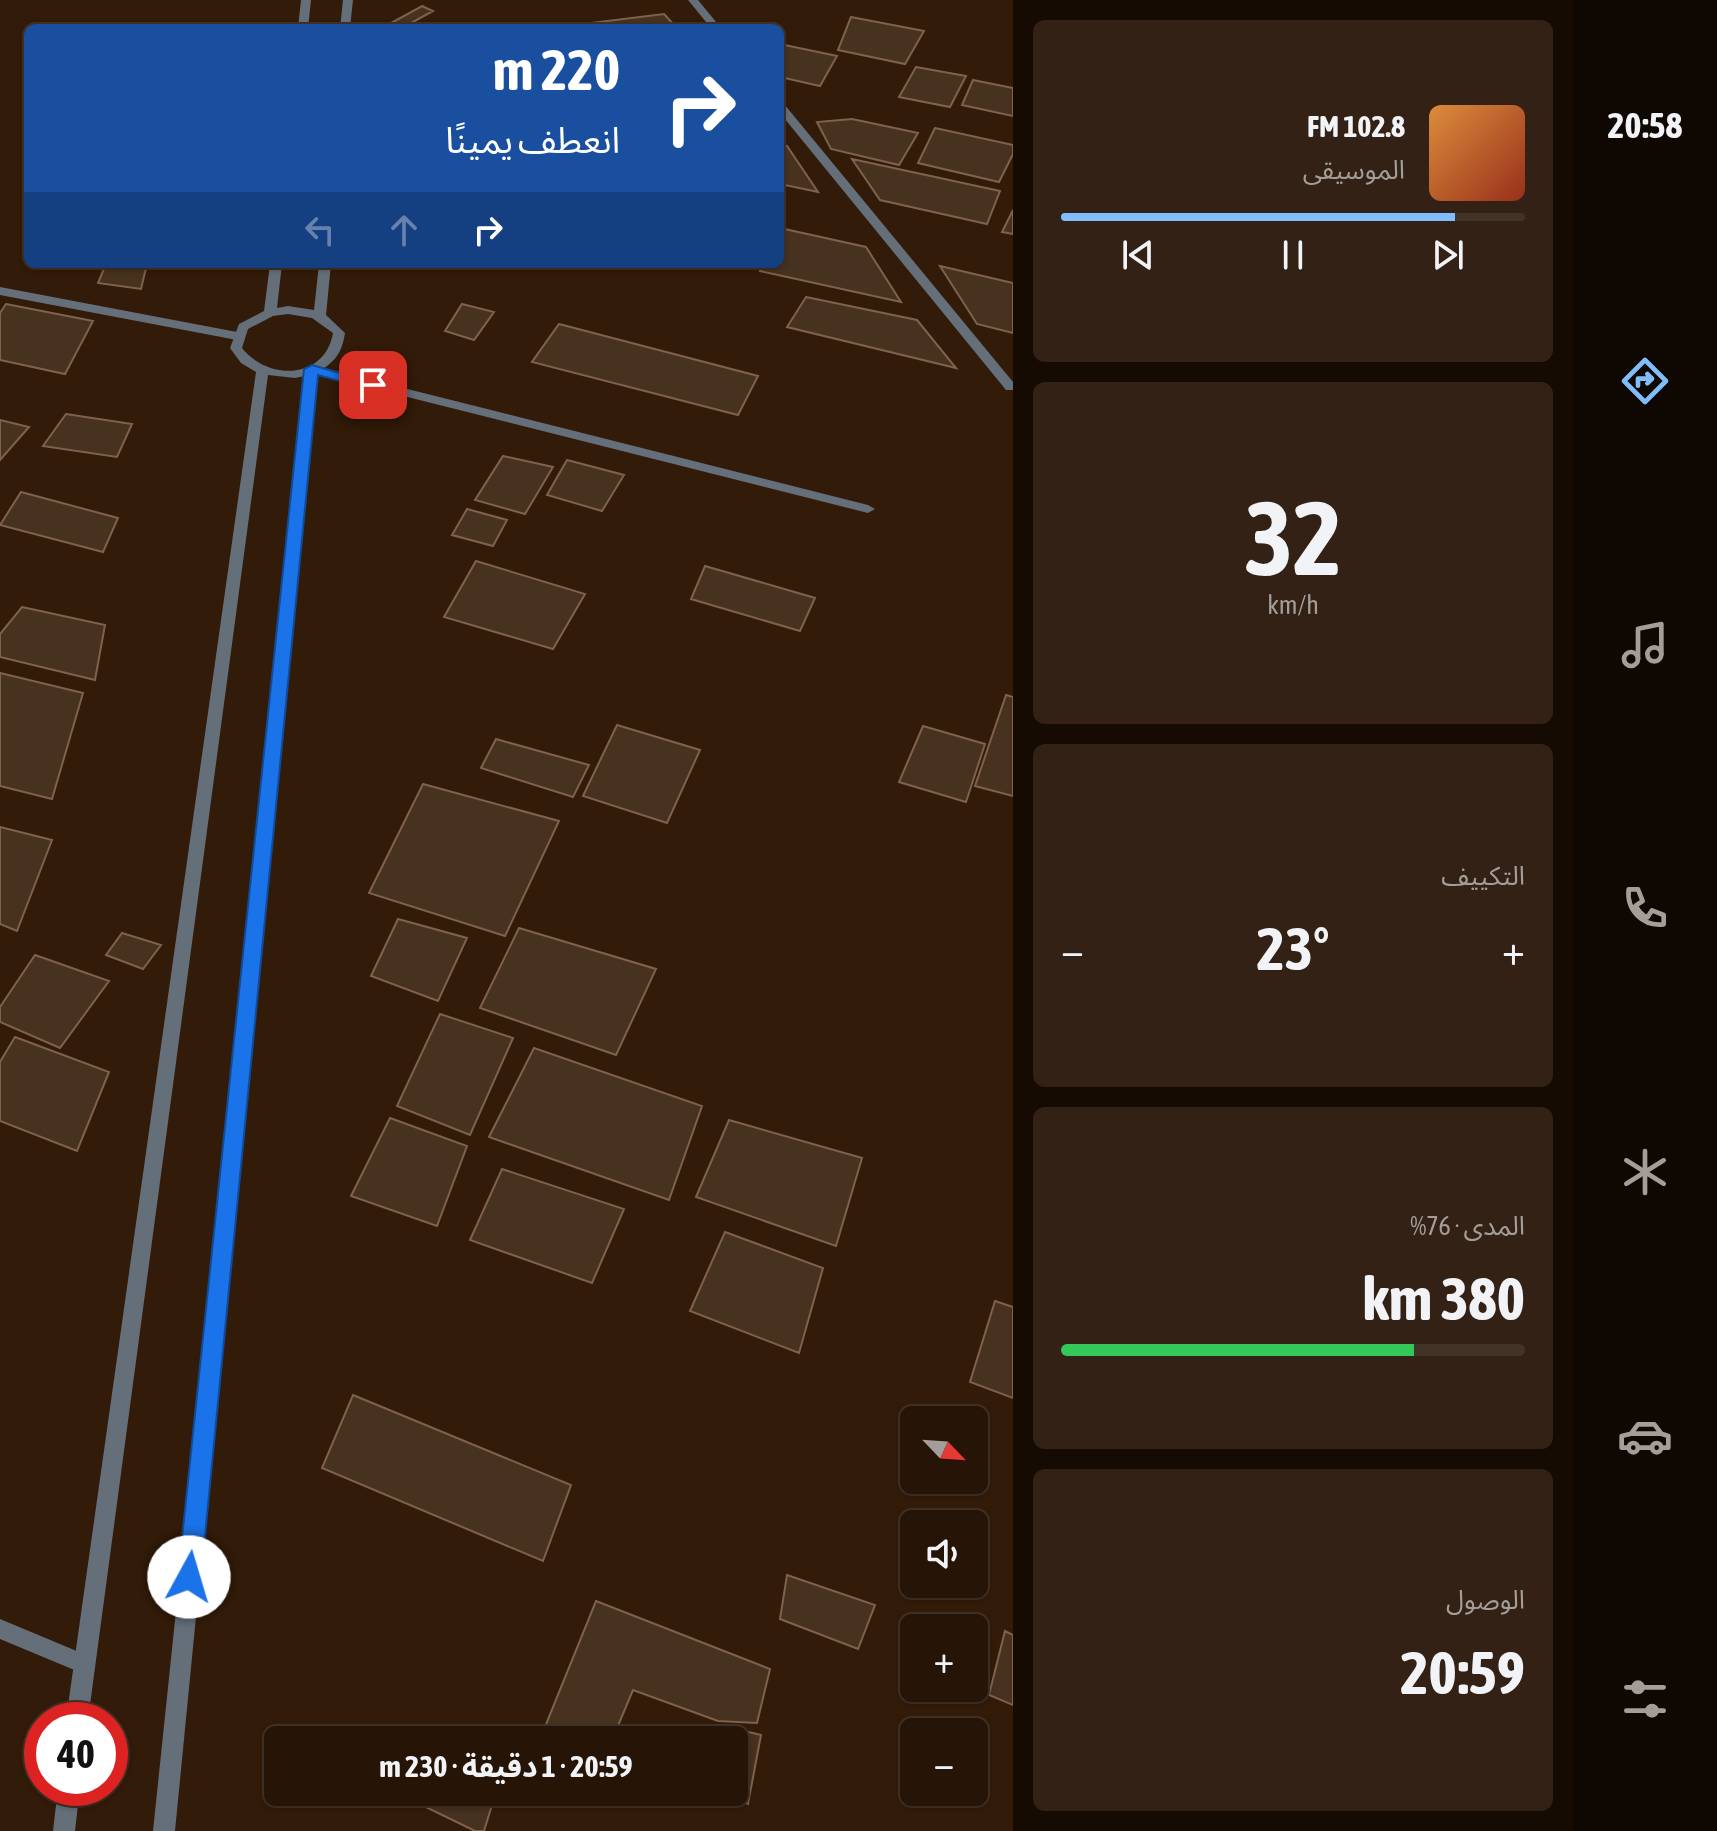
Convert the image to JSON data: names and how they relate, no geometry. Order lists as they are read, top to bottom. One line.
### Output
{"north":"bottom right","page":{"tabs":"20:58","turn":["220 m","انعطف يمينًا"],"song":["102.8 FM","الموسيقى"],"tile":[["32","km/h"],"التكييف",["المدى · 76%","380 km"],["الوصول","20:59"]],"heat":["−","23°","+"],"map_buttons":["+","−"],"limit":"40","trip":"20:59 · 1 دقيقة · 230 m"}}
